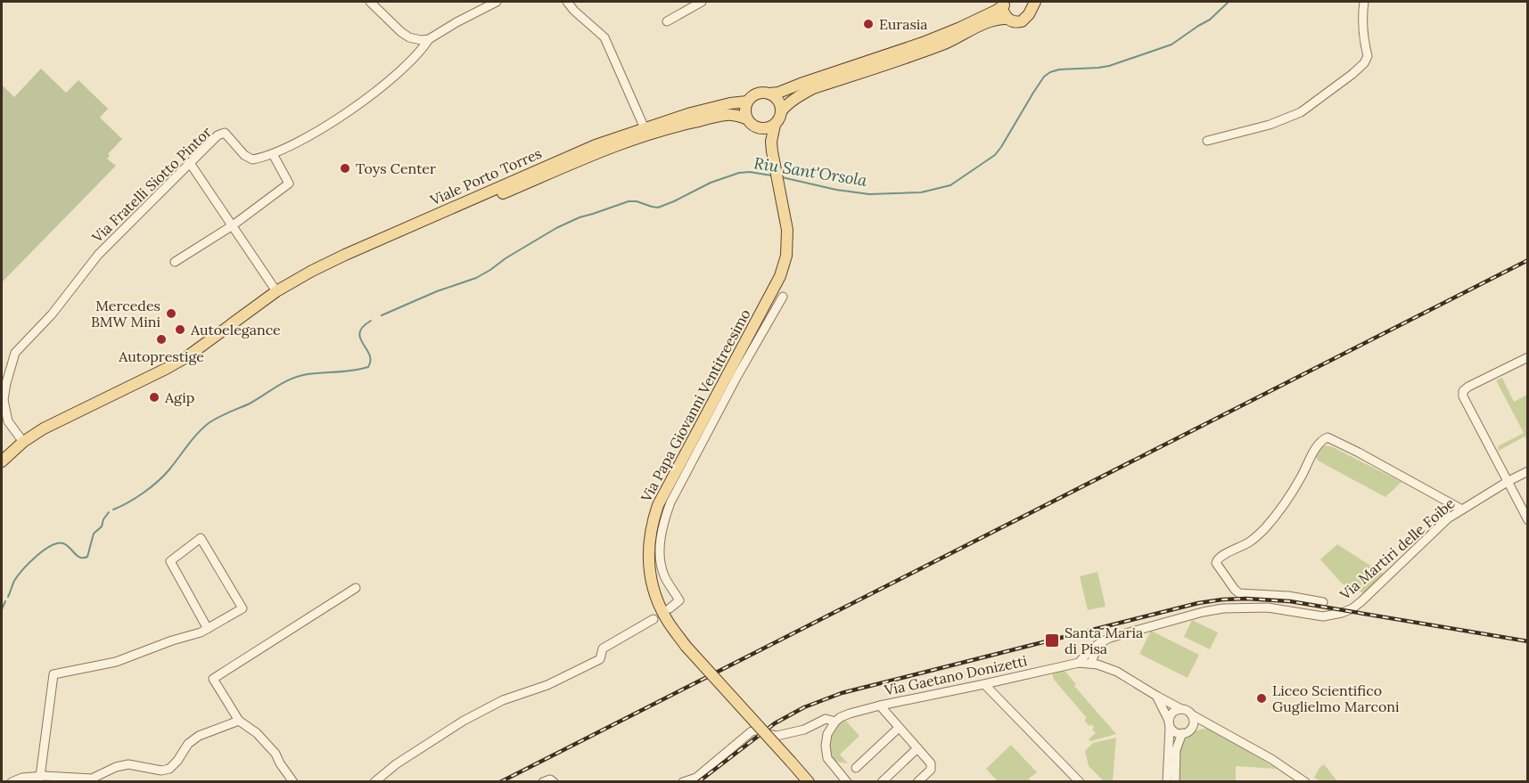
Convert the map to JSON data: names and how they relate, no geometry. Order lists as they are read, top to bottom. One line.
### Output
{"streets":{"main road":["Viale Porto Torres","Via Papa Giovanni Ventitreesimo"],"street":["Via Fratelli Siotto Pintor","Via Martiri delle Foibe","Via Gaetano Donizetti"]},"crossings":[["Viale Porto Torres","Via Fratelli Siotto Pintor"],["Viale Porto Torres","Via Papa Giovanni Ventitreesimo"],["Via Martiri delle Foibe","Via Gaetano Donizetti"]],"water":["Riu Sant'Orsola"],"places":{"other":["Eurasia","Toys Center","Mercedes BMW Mini","Autoelegance","Autoprestige","Agip","Liceo Scientifico Guglielmo Marconi"],"transit":["Santa Maria di Pisa"]}}
